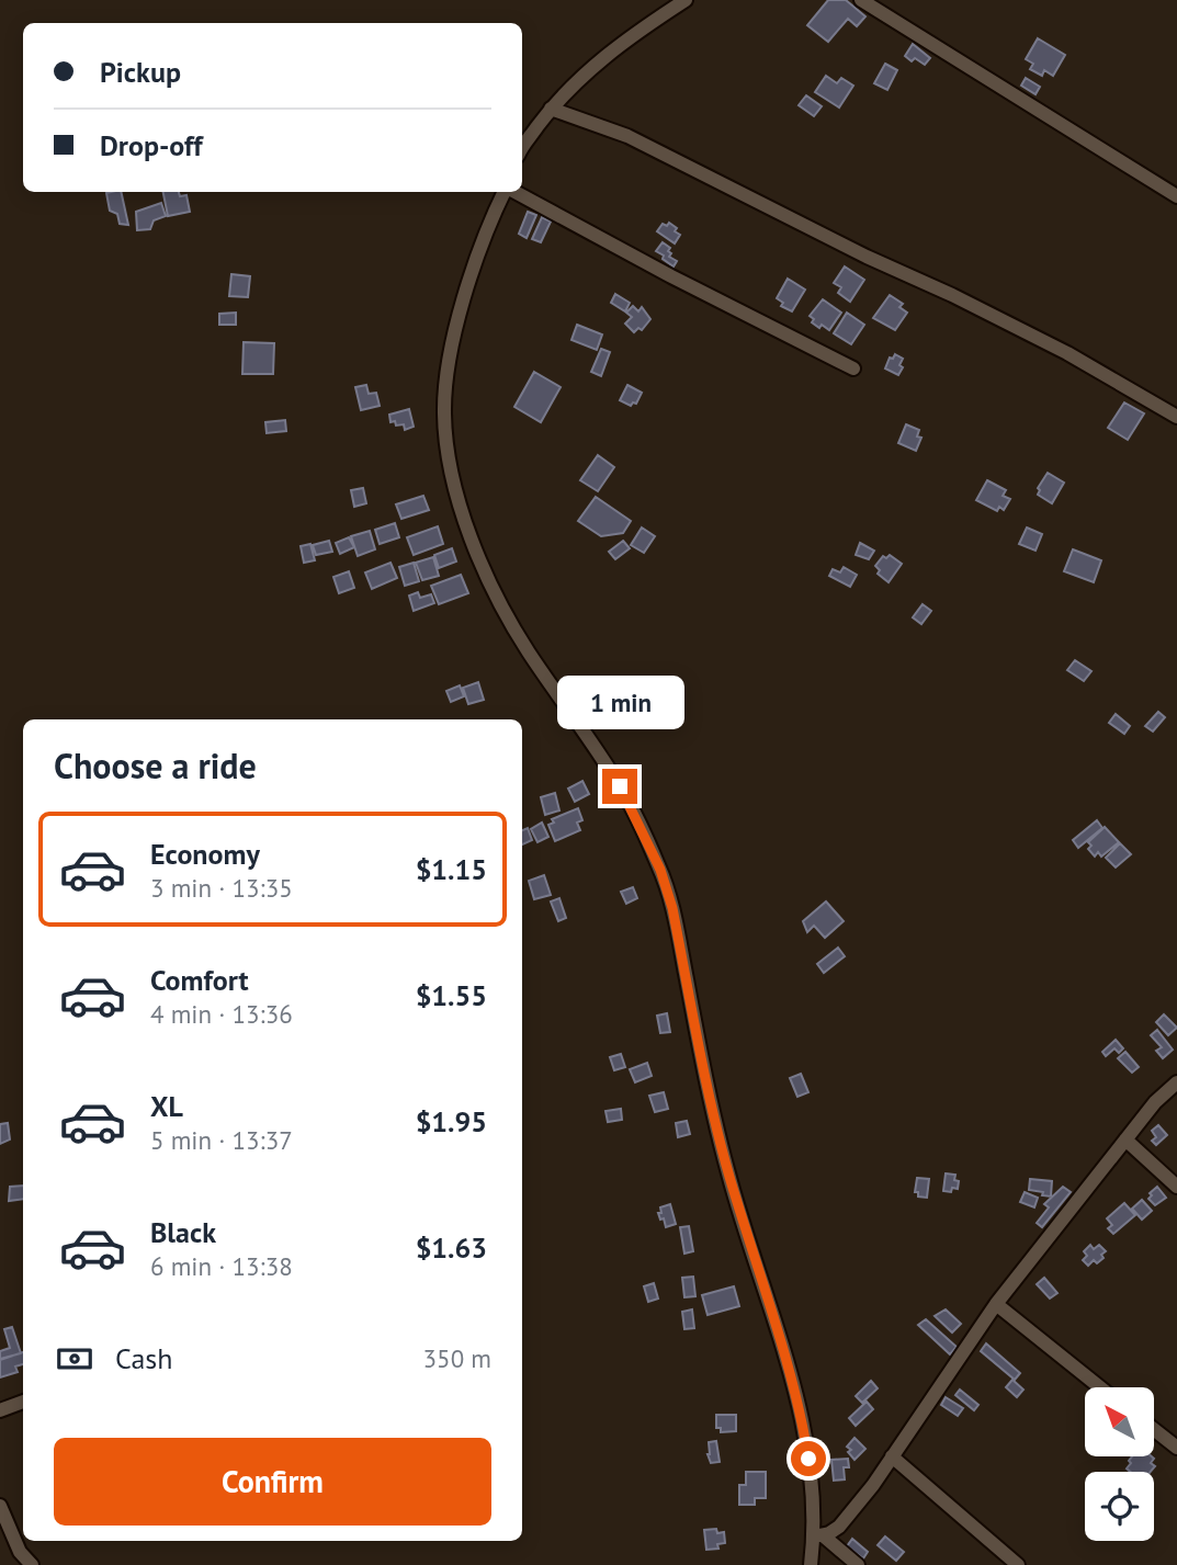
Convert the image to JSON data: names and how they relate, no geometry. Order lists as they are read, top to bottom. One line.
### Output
{"north":"top left","page":{"banner":["Pickup","Drop-off"],"bubble":"1 min","heading":"Choose a ride","list":[{"name":"Economy","note":"3 min · 13:35","value":"$1.15"},{"name":"Comfort","note":"4 min · 13:36","value":"$1.55"},{"name":"XL","note":"5 min · 13:37","value":"$1.95"},{"name":"Black","note":"6 min · 13:38","value":"$1.63"}],"pay":["Cash","350 m"],"buttons":"Confirm"}}
